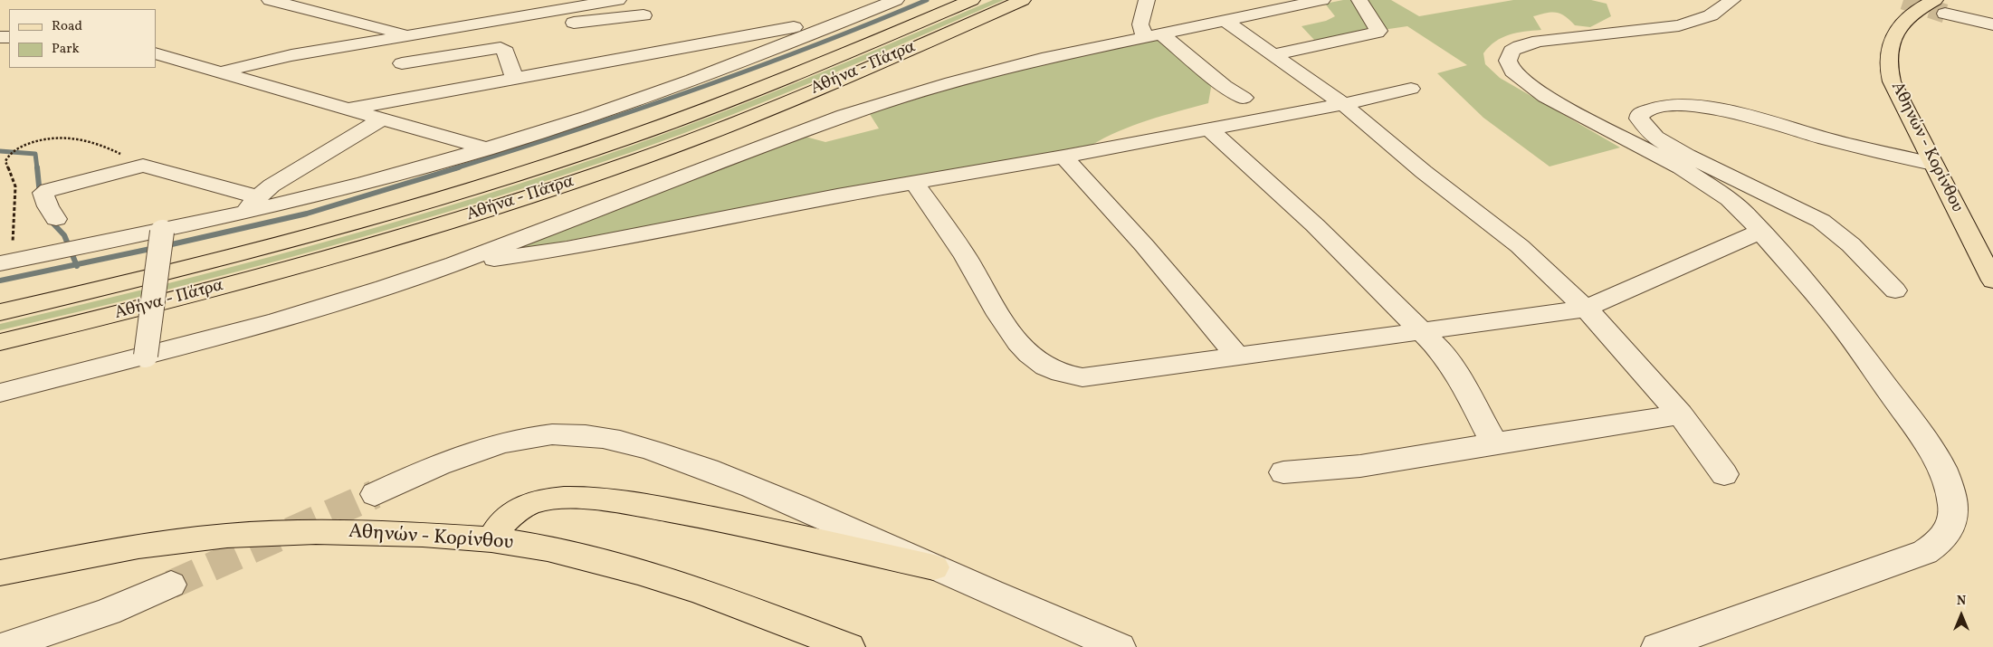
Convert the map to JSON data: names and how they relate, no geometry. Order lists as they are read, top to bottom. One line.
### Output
{"streets":{"main road":["Αθήνα - Πάτρα","Αθηνών - Κορίνθου"]},"legend":["Road","Park"],"north":"top"}
